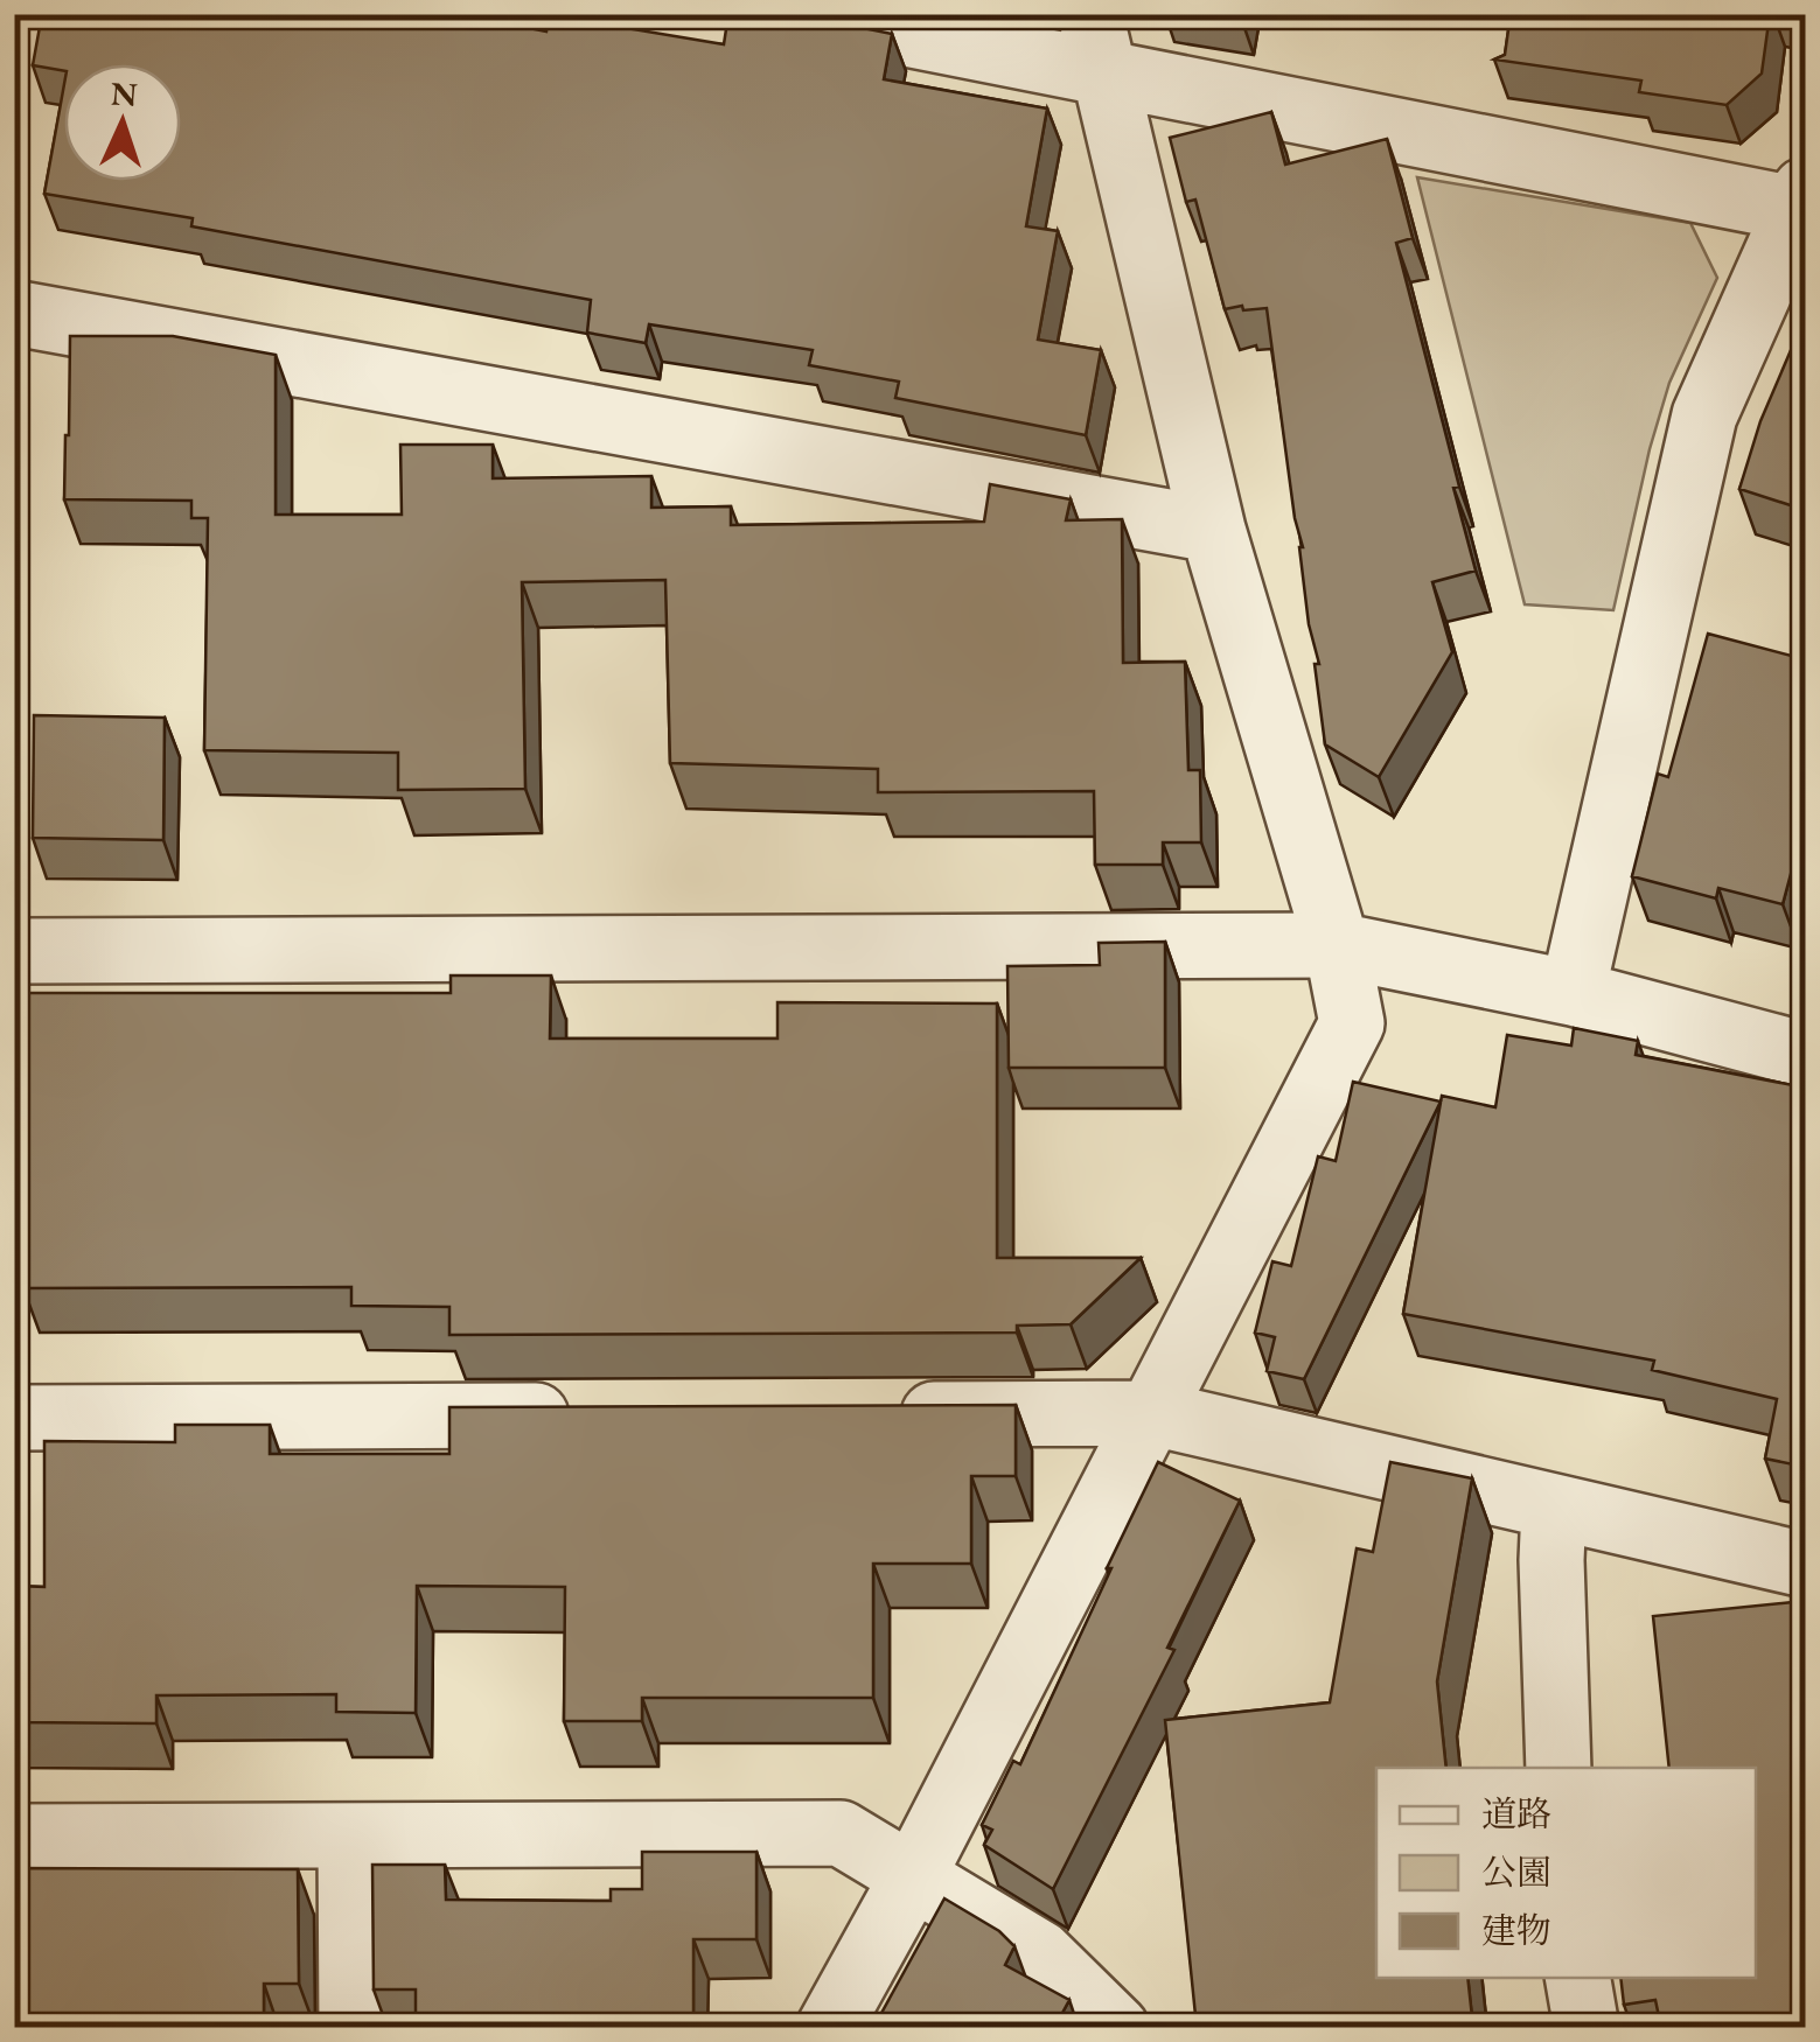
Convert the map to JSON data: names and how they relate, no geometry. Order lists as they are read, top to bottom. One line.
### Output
{"legend":["道路","公園","建物"],"north":"top"}
